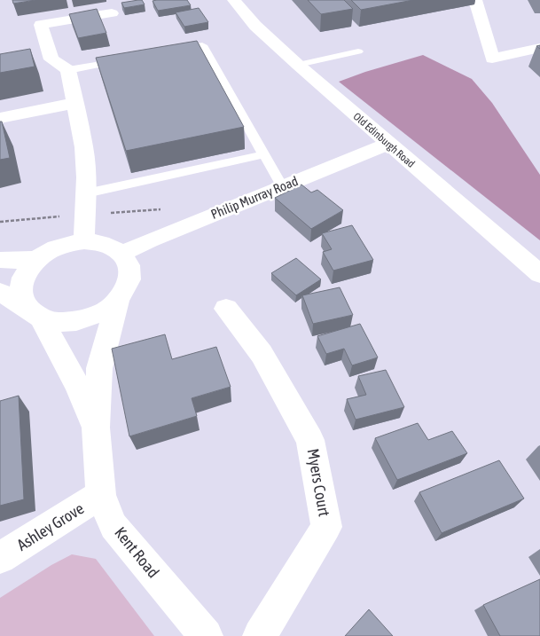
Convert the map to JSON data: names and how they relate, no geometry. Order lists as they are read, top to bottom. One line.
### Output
{"streets":{"street":["Old Edinburgh Road","Philip Murray Road","Myers Court","Ashley Grove","Kent Road"]},"crossings":[["Old Edinburgh Road","Philip Murray Road"],["Philip Murray Road","Kent Road"],["Ashley Grove","Kent Road"]]}
